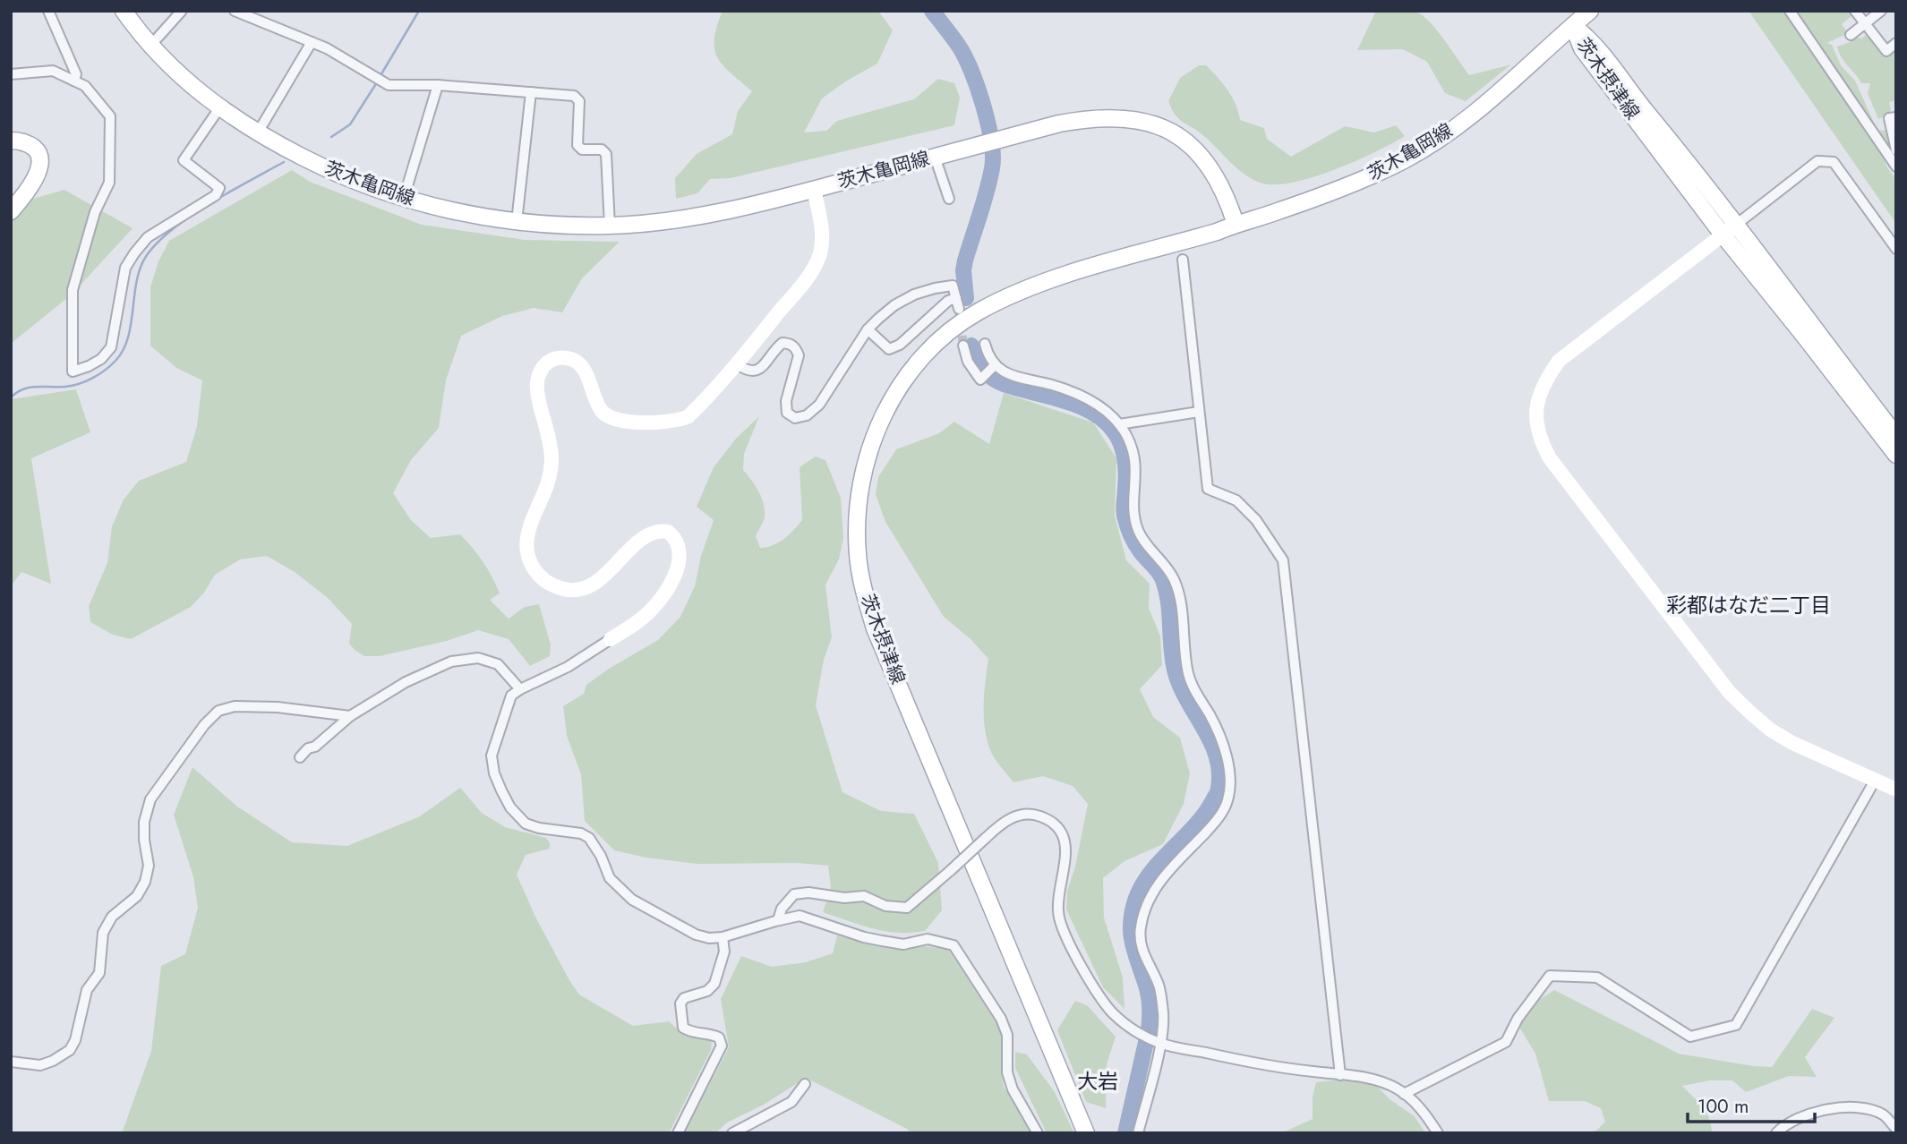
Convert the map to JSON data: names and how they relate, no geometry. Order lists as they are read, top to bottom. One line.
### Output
{"streets":{"main road":["茨木摂津線","茨木亀岡線"]},"crossings":[["茨木摂津線","茨木亀岡線"]],"districts":["彩都はなだ二丁目","大岩"],"scale_bar":"100 m"}
